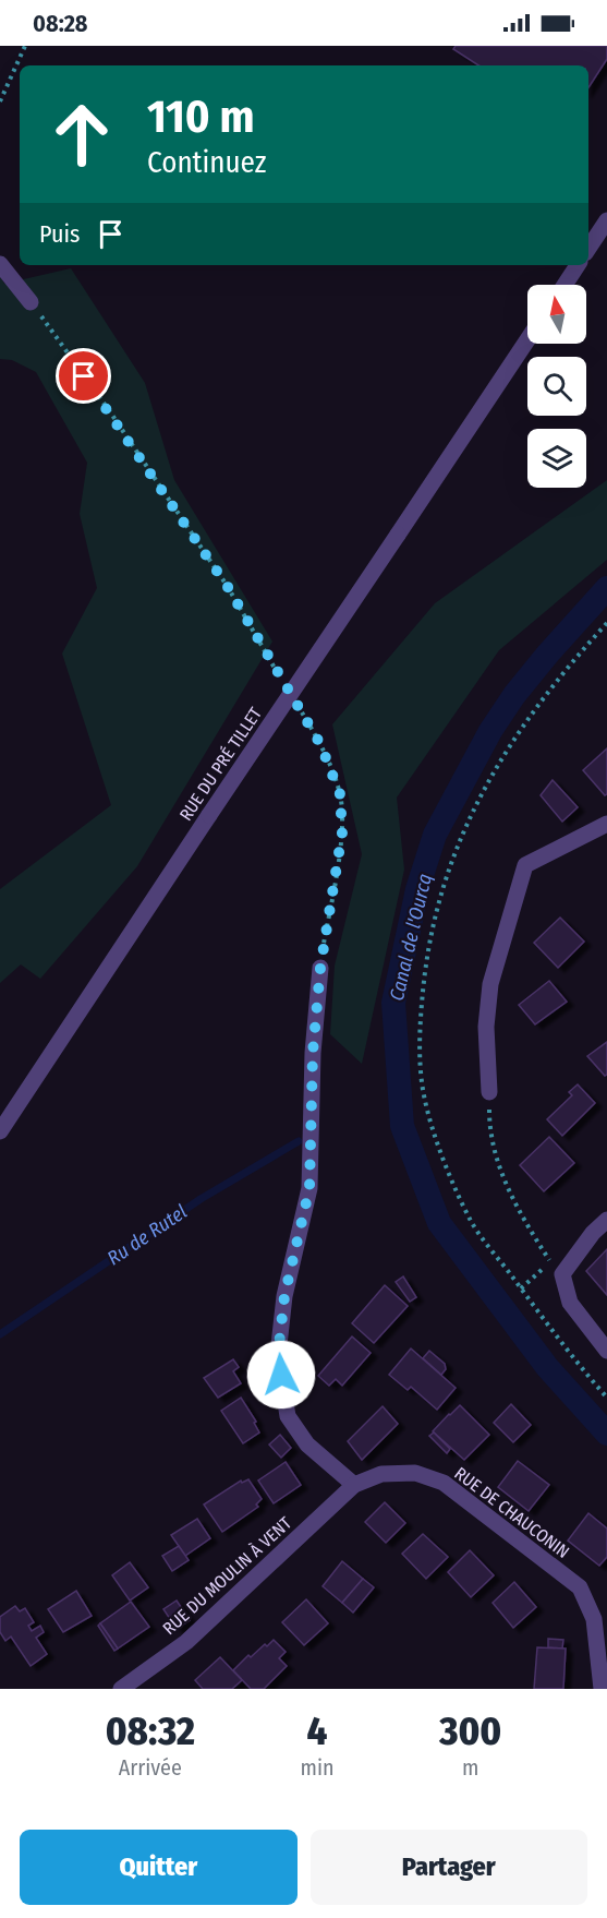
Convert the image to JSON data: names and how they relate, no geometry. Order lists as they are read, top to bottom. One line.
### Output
{"streets":{"street":["RUE DU PRÉ TILLET","RUE DE CHAUCONIN","RUE DU MOULIN À VENT"]},"crossings":[["RUE DE CHAUCONIN","RUE DU MOULIN À VENT"]],"water":["Canal de l'Ourcq","Ru de Rutel"],"north":"top","page":{"status":"08:28","turn":["110 m","Continuez"],"then":"Puis","eta":["08:32","Arrivée","4","min","300","m"],"buttons":["Quitter","Partager"]}}
